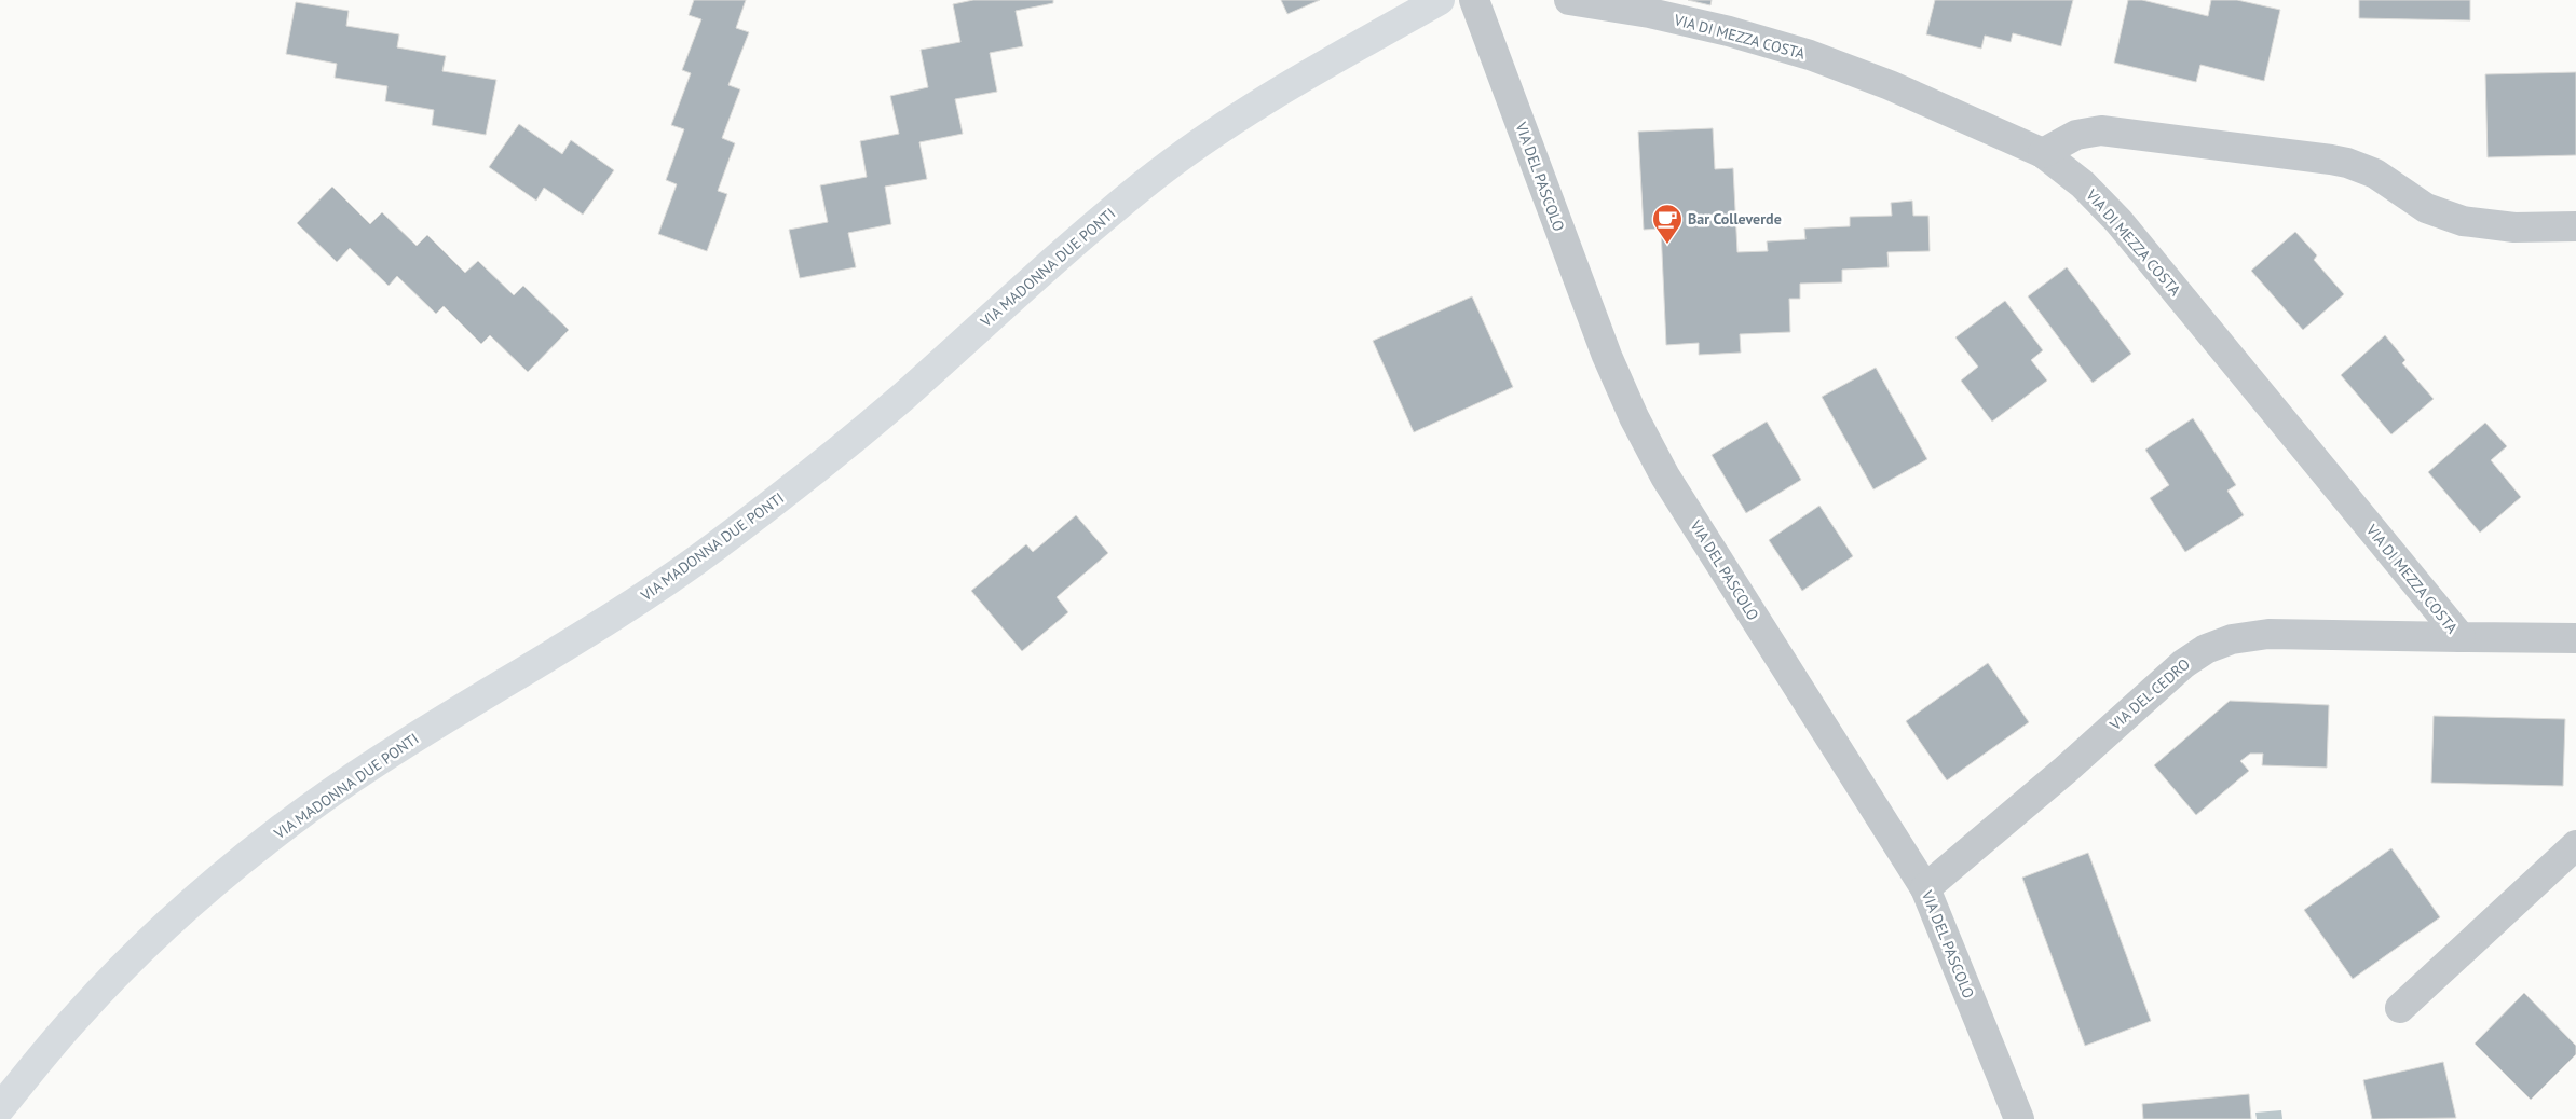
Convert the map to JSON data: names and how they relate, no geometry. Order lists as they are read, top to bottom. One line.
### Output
{"streets":{"main road":["VIA MADONNA DUE PONTI"],"street":["VIA DI MEZZA COSTA","VIA DEL PASCOLO","VIA DEL CEDRO"]},"crossings":[["VIA DI MEZZA COSTA","VIA DEL CEDRO"],["VIA DEL PASCOLO","VIA DEL CEDRO"]],"places":{"cafe":["Bar Colleverde"]}}
